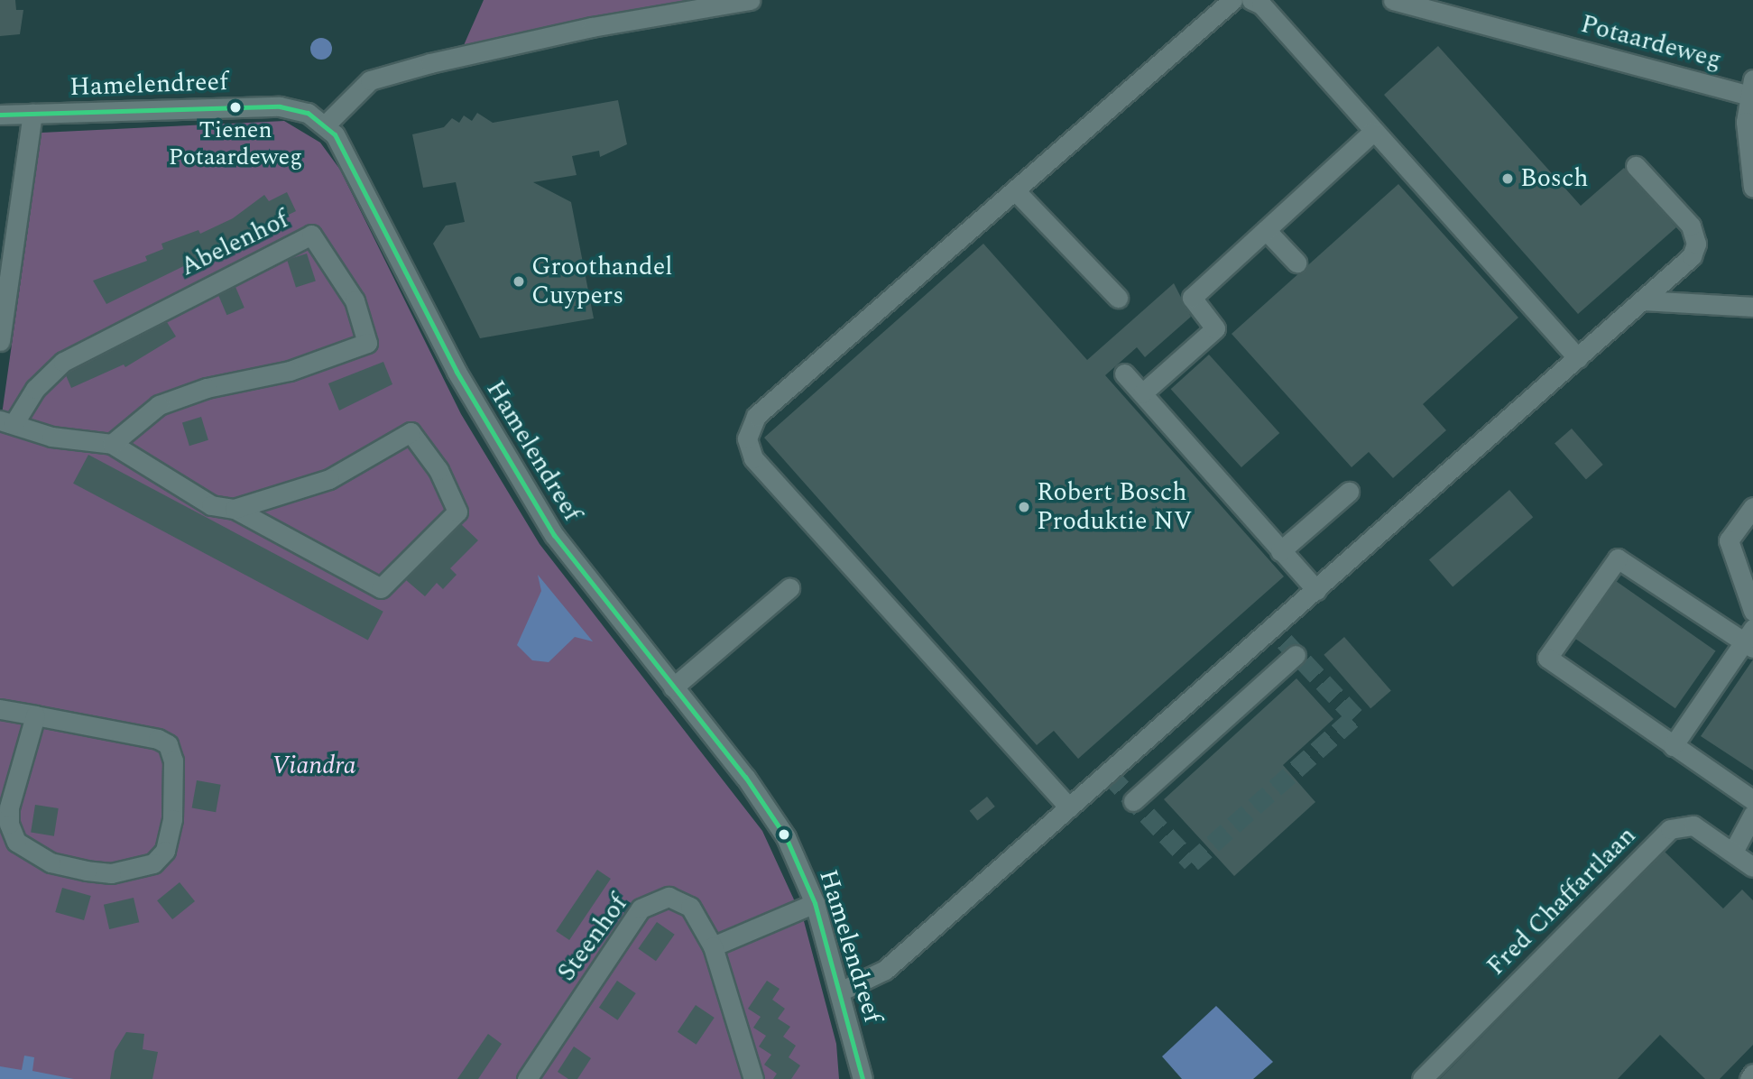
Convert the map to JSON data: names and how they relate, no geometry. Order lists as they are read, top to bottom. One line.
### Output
{"streets":{"street":["Potaardeweg","Hamelendreef","Abelenhof","Fred Chaffartlaan","Steenhof"]},"parks":["Viandra"],"places":["Tienen Potaardeweg","Bosch","Groothandel Cuypers","Robert Bosch Produktie NV"]}
